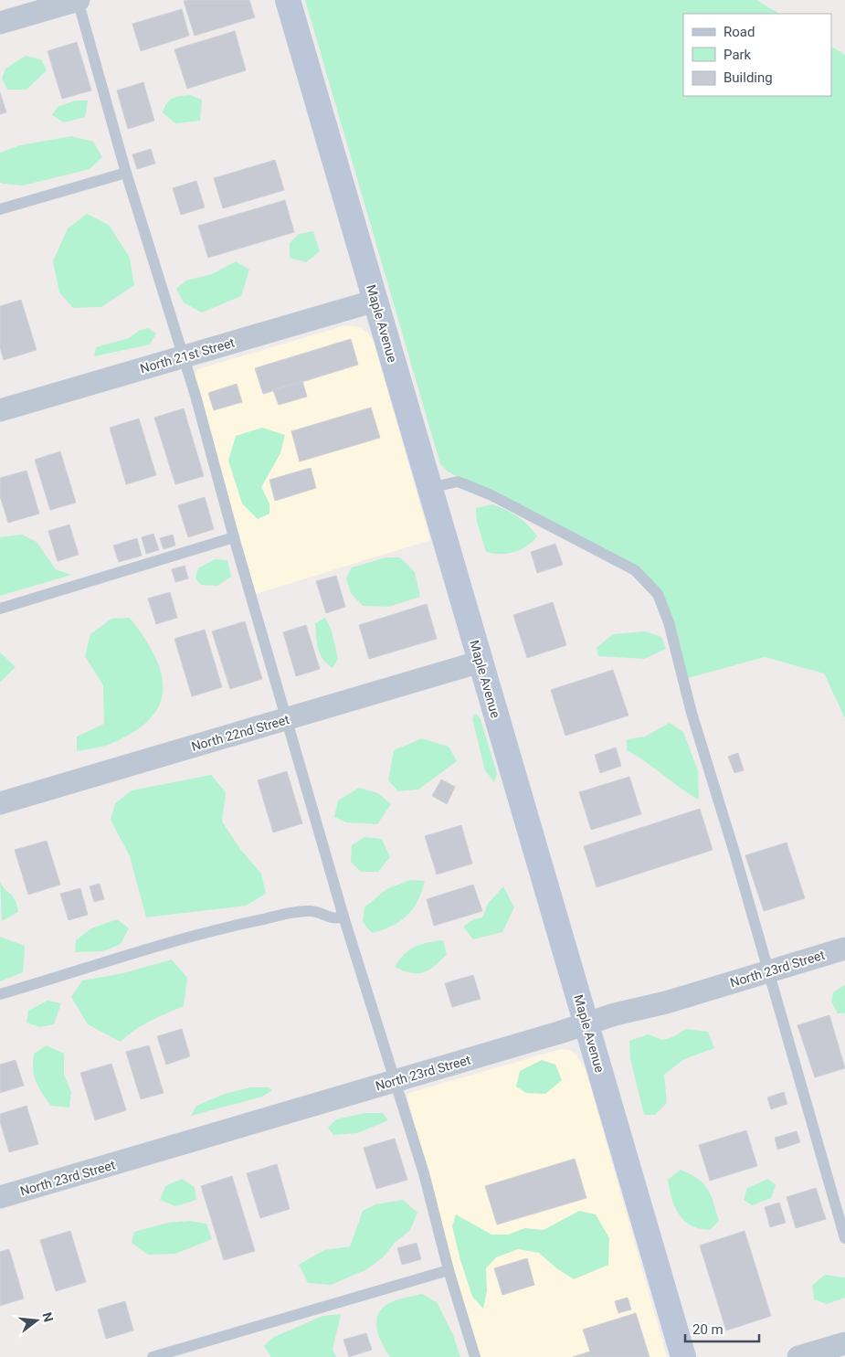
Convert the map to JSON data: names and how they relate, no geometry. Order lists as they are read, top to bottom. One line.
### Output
{"streets":{"main road":["Maple Avenue"],"street":["North 21st Street","North 22nd Street","North 23rd Street"]},"crossings":[["Maple Avenue","North 21st Street"],["Maple Avenue","North 22nd Street"],["Maple Avenue","North 23rd Street"]],"legend":["Road","Park","Building"],"scale_bar":"20 m","north":"right"}
